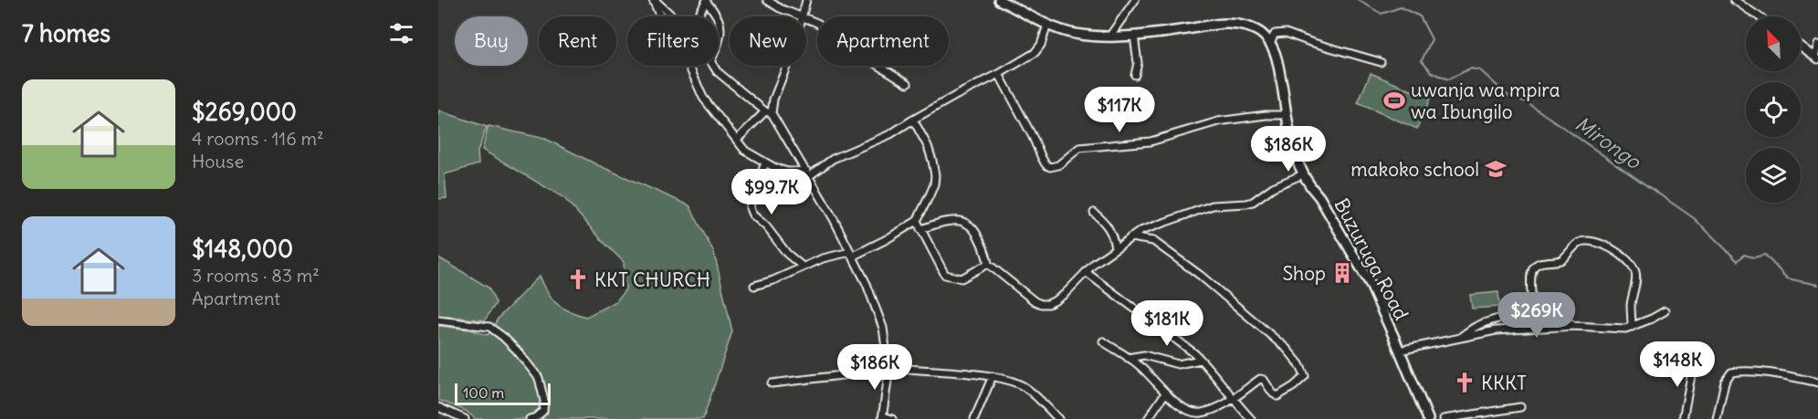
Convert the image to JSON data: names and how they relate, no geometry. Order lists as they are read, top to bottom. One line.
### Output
{"streets":{"main road":["Buzuruga Road"]},"water":["Mirongo"],"places":{"sports":["uwanja wa mpira wa Ibungilo"],"school or university":["makoko school"],"building":["Shop"],"church":["KKT CHURCH","KKKT"]},"scale_bar":"100 m","north":"top left","page":{"heading":"7 homes","chip":["Buy","Rent","Filters","New","Apartment"],"list":[{"name":"$269,000","note":"4 rooms · 116 m² · House"},{"name":"$148,000","note":"3 rooms · 83 m² · Apartment"}],"price":["$117K","$186K","$99.7K","$269K","$181K","$148K","$186K"],"scale":"100 m"}}
